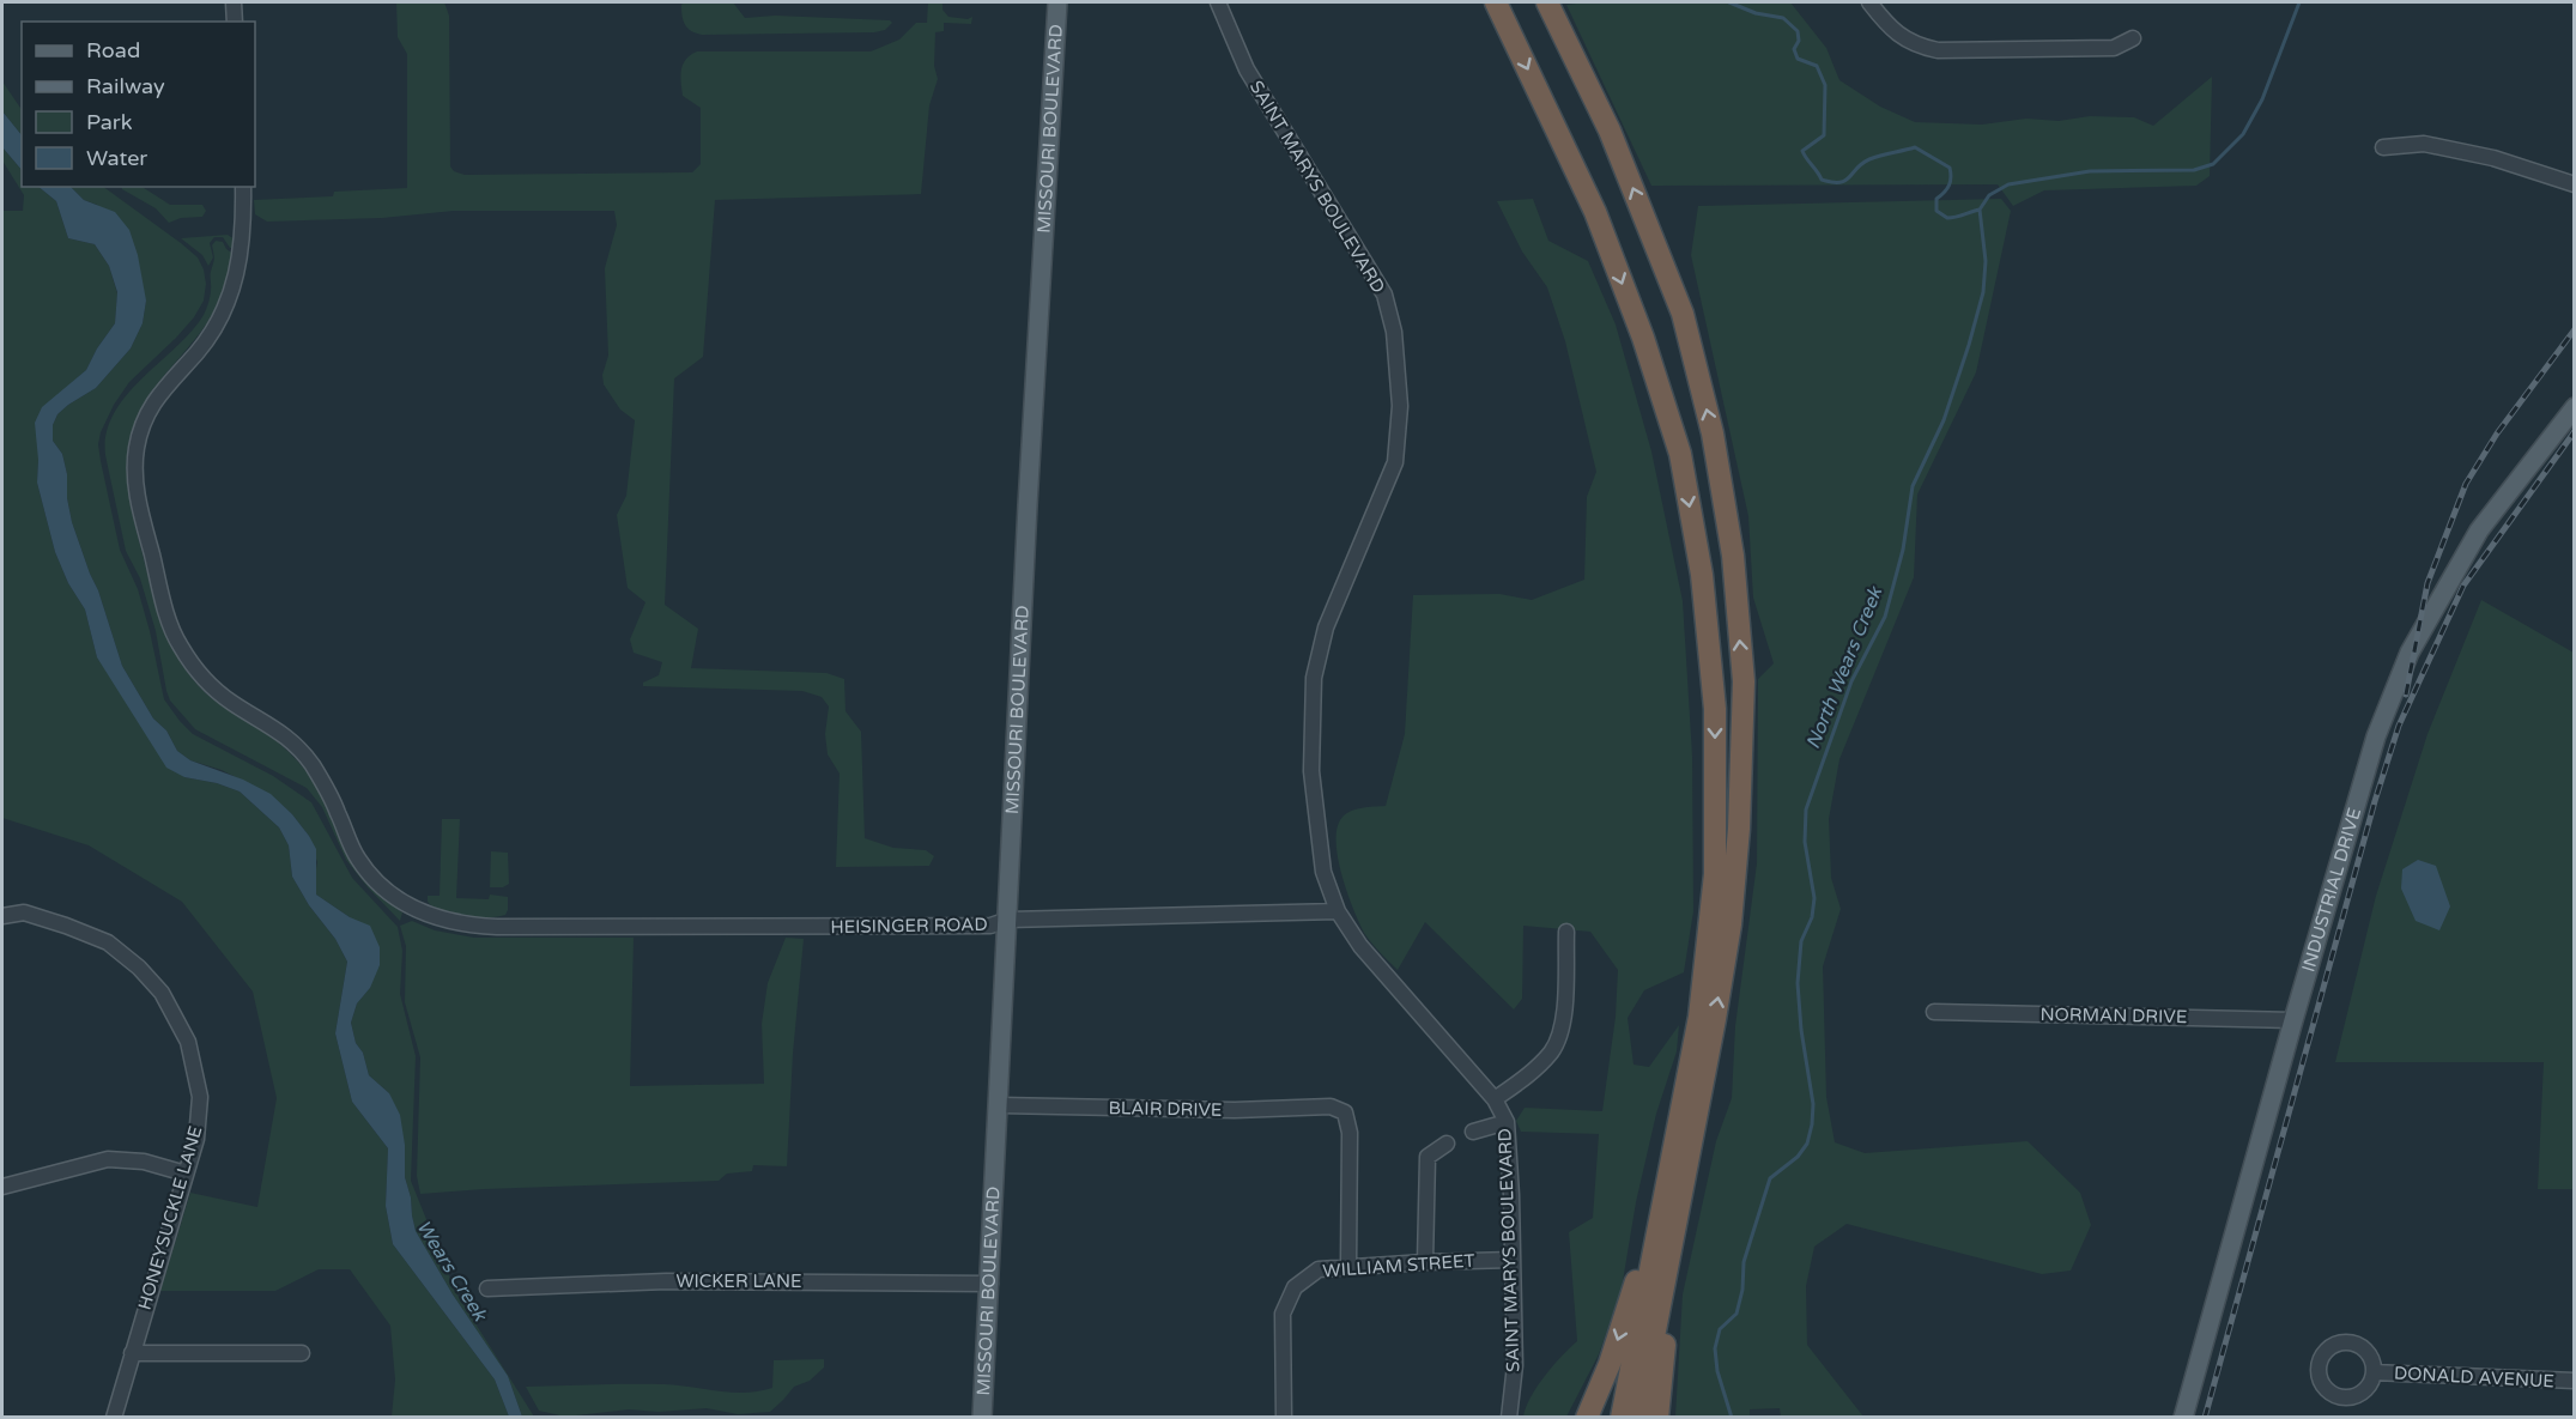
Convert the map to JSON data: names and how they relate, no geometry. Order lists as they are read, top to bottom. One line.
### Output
{"streets":{"main road":["MISSOURI BOULEVARD","INDUSTRIAL DRIVE"],"street":["SAINT MARYS BOULEVARD","HEISINGER ROAD","NORMAN DRIVE","BLAIR DRIVE","HONEYSUCKLE LANE","WILLIAM STREET","WICKER LANE","DONALD AVENUE"]},"crossings":[["MISSOURI BOULEVARD","HEISINGER ROAD"],["MISSOURI BOULEVARD","BLAIR DRIVE"],["MISSOURI BOULEVARD","WICKER LANE"],["SAINT MARYS BOULEVARD","HEISINGER ROAD"],["SAINT MARYS BOULEVARD","WILLIAM STREET"],["INDUSTRIAL DRIVE","NORMAN DRIVE"],["BLAIR DRIVE","WILLIAM STREET"]],"water":["North Wears Creek","Wears Creek"],"legend":["Road","Railway","Park","Water"]}
